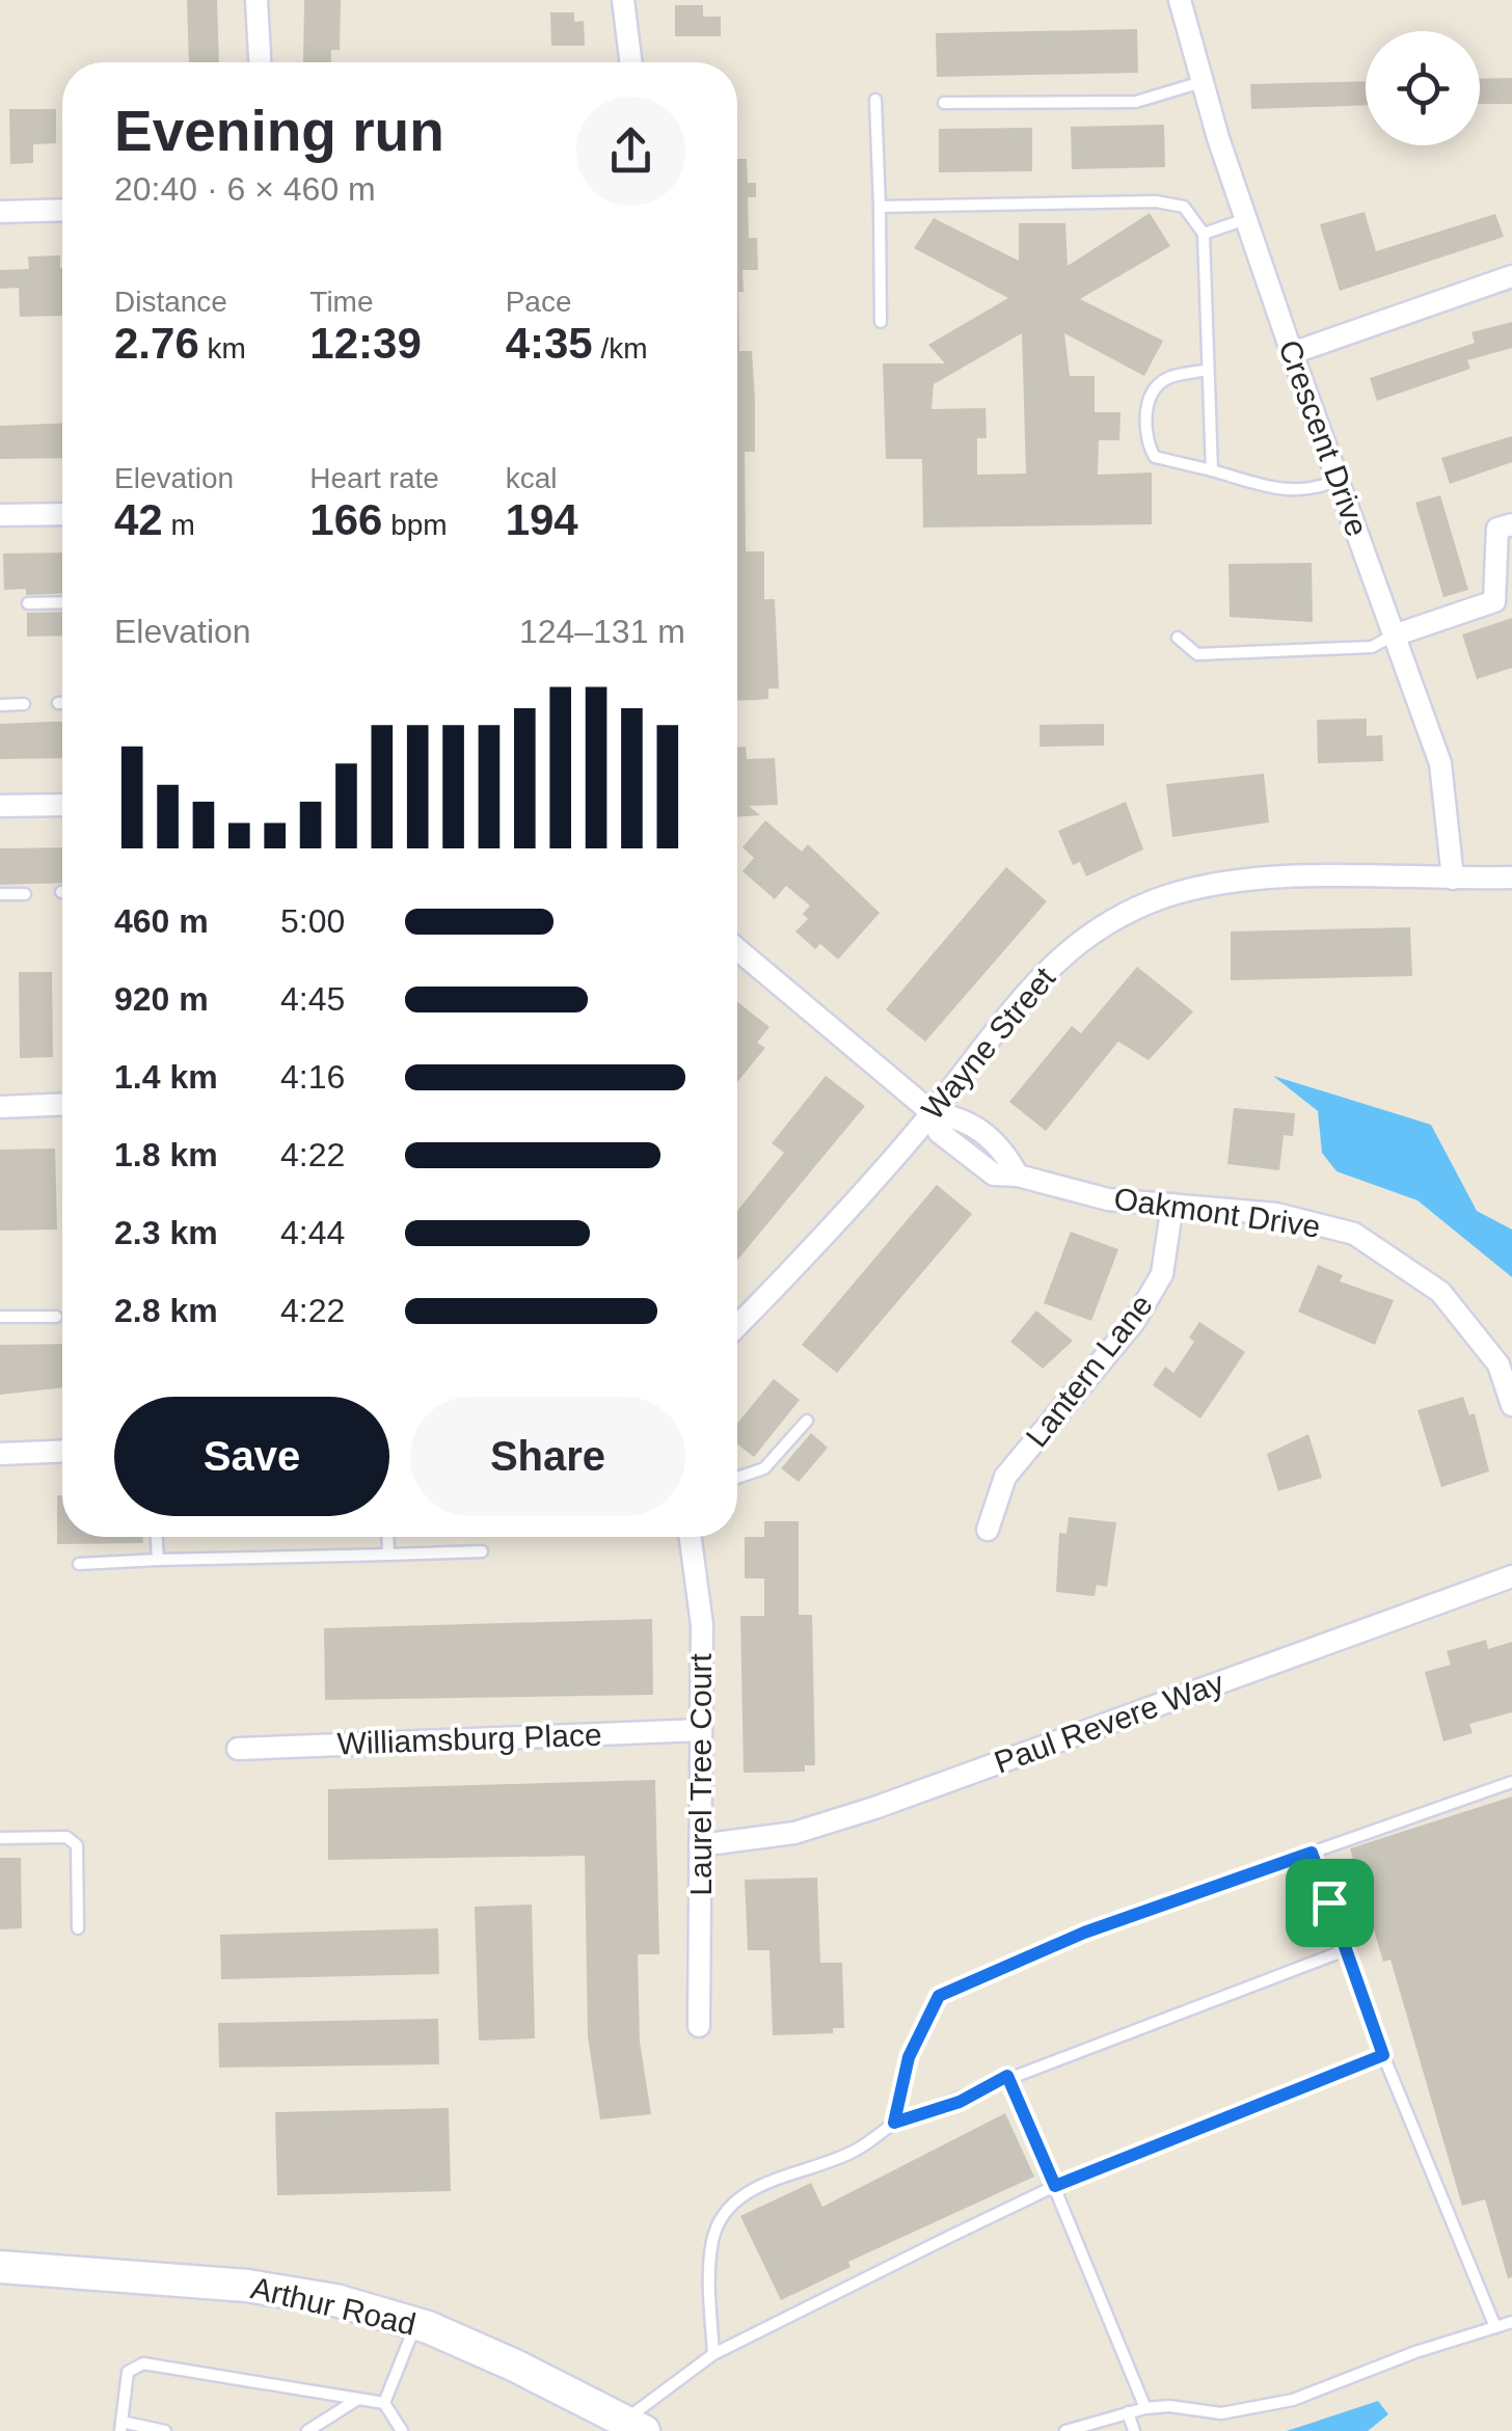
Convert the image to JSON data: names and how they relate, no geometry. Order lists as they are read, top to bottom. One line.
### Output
{"streets":{"main road":["Arthur Road"],"street":["Crescent Drive","Wayne Street","Oakmont Drive","Lantern Lane","Paul Revere Way","Williamsburg Place","Laurel Tree Court"]},"crossings":[["Crescent Drive","Wayne Street"],["Wayne Street","Oakmont Drive"],["Oakmont Drive","Lantern Lane"],["Paul Revere Way","Laurel Tree Court"],["Williamsburg Place","Laurel Tree Court"]],"page":{"heading":["Evening run","20:40 · 6 × 460 m"],"stats":[["Distance","2.76 km"],["Time","12:39"],["Pace","4:35 /km"],["Elevation","42 m"],["Heart rate","166 bpm"],["kcal","194"]],"chart":["Elevation","124–131 m"],"list":[{"name":"460 m","note":"5:00"},{"name":"920 m","note":"4:45"},{"name":"1.4 km","note":"4:16"},{"name":"1.8 km","note":"4:22"},{"name":"2.3 km","note":"4:44"},{"name":"2.8 km","note":"4:22"}],"buttons":["Save","Share"]}}
